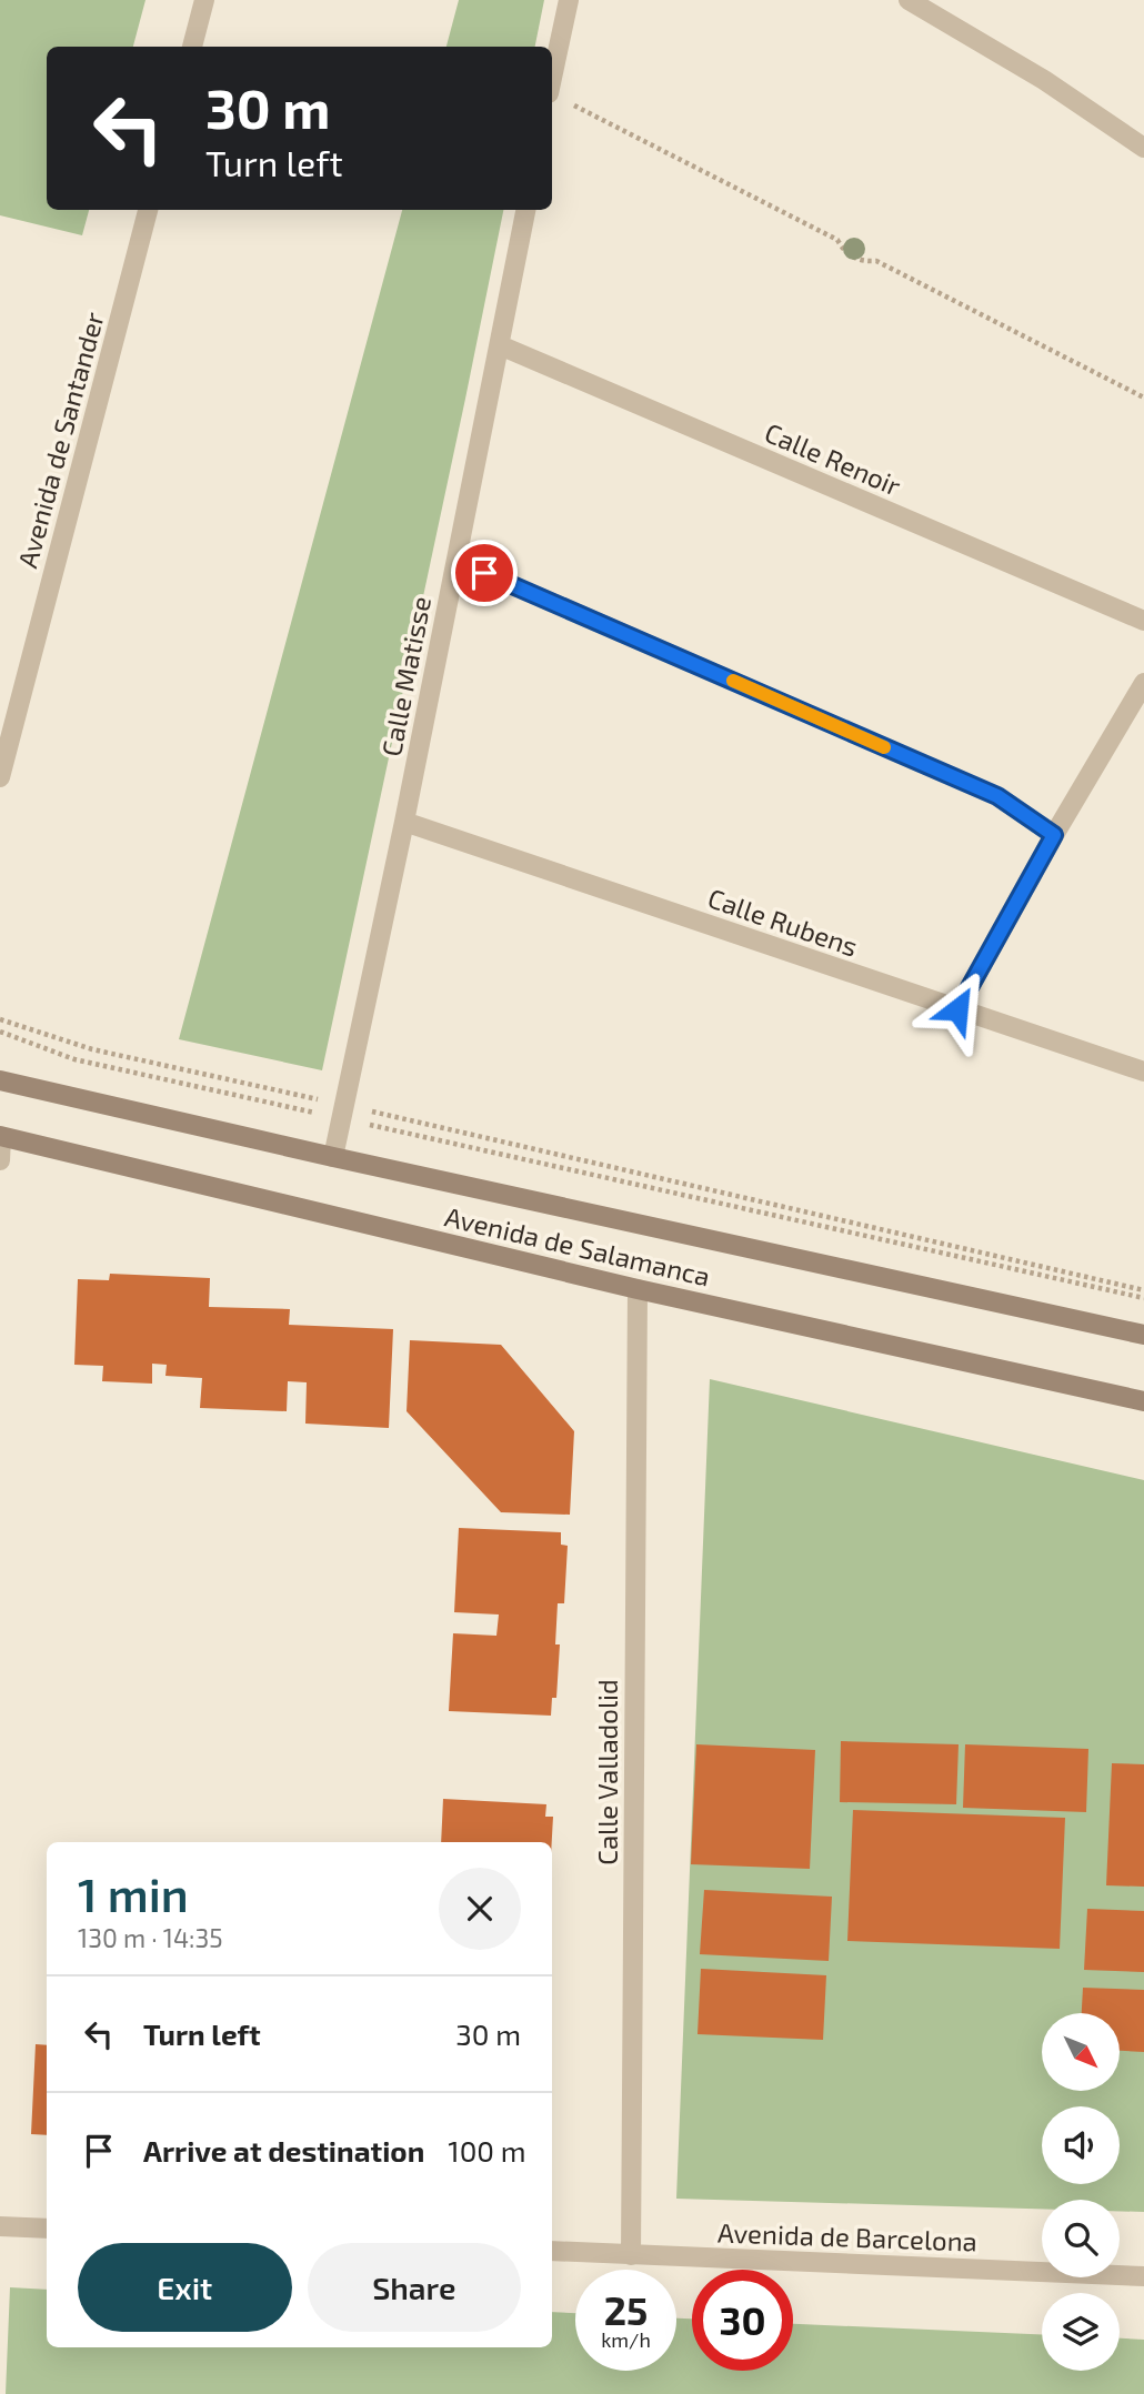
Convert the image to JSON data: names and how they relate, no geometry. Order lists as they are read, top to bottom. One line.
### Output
{"streets":{"street":["Avenida de Santander","Calle Renoir","Calle Matisse","Calle Rubens","Avenida de Salamanca","Calle Valladolid","Avenida de Barcelona"]},"crossings":[["Calle Renoir","Calle Matisse"],["Calle Matisse","Calle Rubens"],["Calle Matisse","Avenida de Salamanca"],["Avenida de Salamanca","Calle Valladolid"],["Calle Valladolid","Avenida de Barcelona"]],"north":"bottom right","page":{"turn":["30 m","Turn left"],"heading":["1 min","130 m · 14:35"],"list":[{"name":"Turn left","value":"30 m"},{"name":"Arrive at destination","value":"100 m"}],"buttons":["Exit","Share"],"speed":"25 km/h","limit":"30"}}
